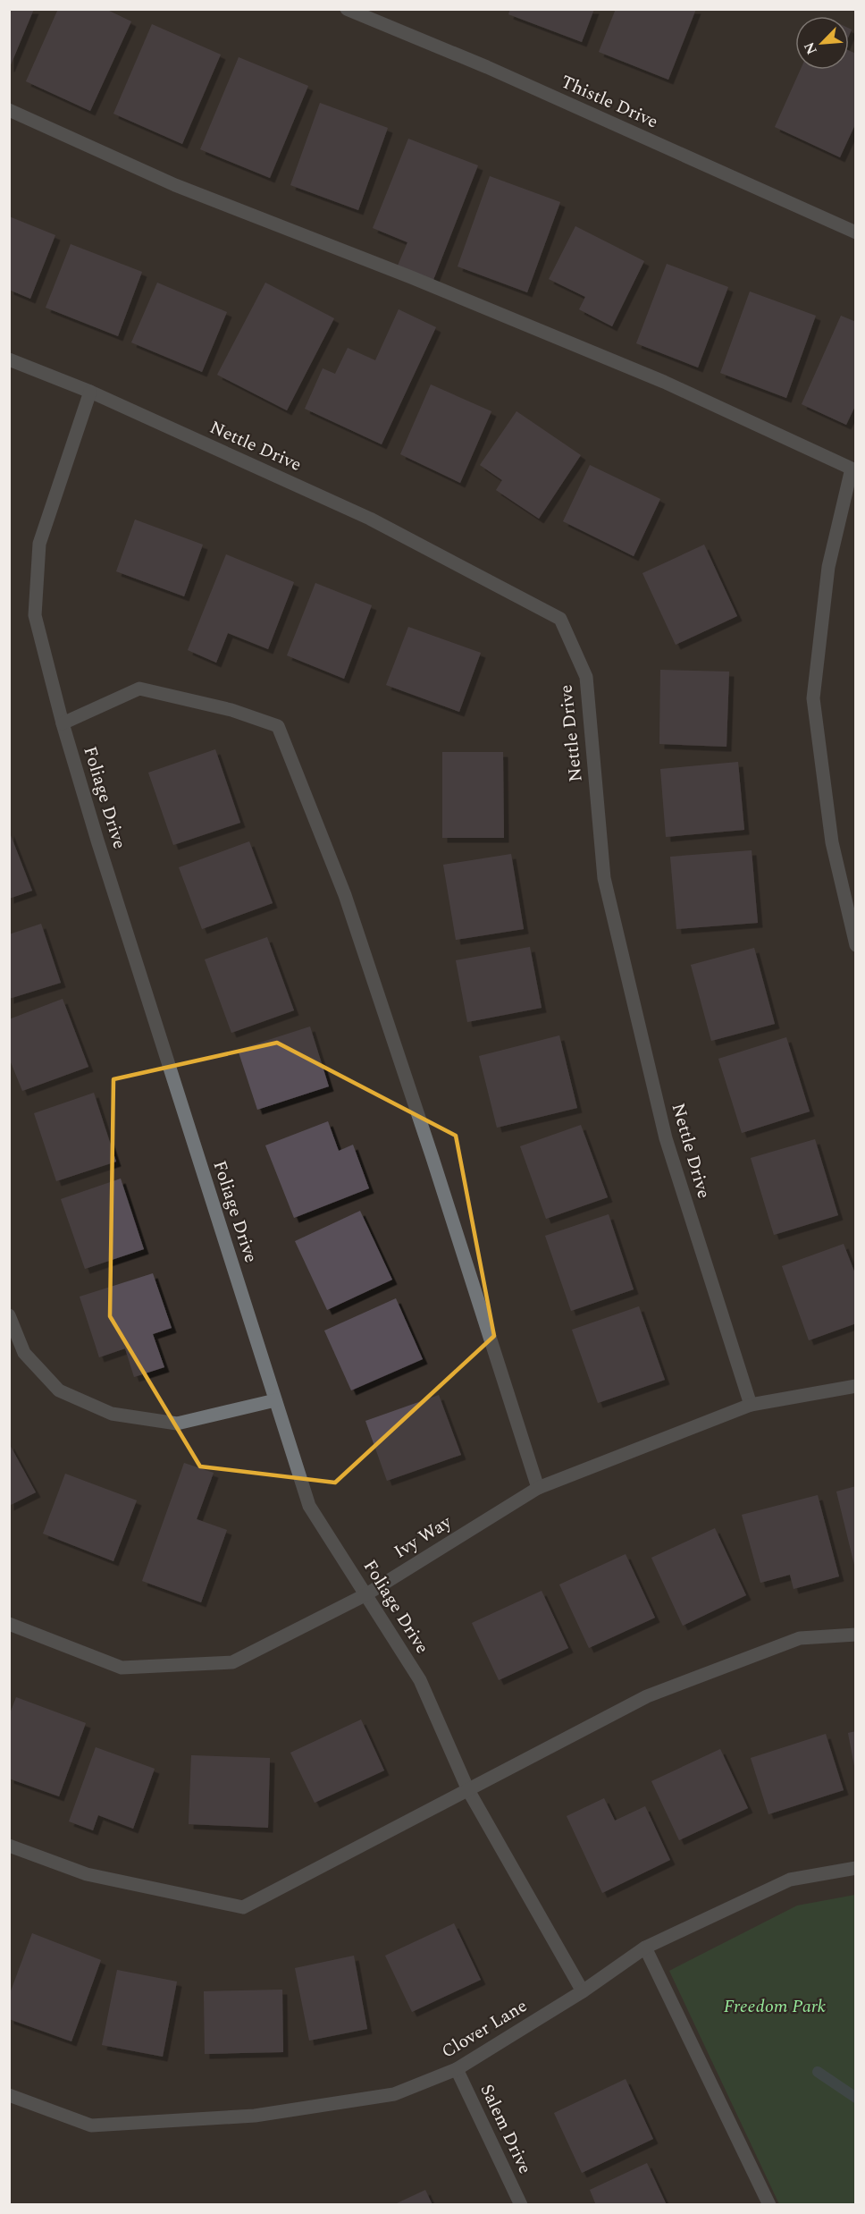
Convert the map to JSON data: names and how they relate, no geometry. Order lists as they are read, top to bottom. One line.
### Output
{"streets":{"street":["Thistle Drive","Nettle Drive","Foliage Drive","Ivy Way","Clover Lane","Salem Drive"]},"crossings":[["Nettle Drive","Foliage Drive"],["Nettle Drive","Ivy Way"],["Foliage Drive","Ivy Way"],["Foliage Drive","Clover Lane"],["Clover Lane","Salem Drive"]],"parks":["Freedom Park"],"north":"bottom left"}
